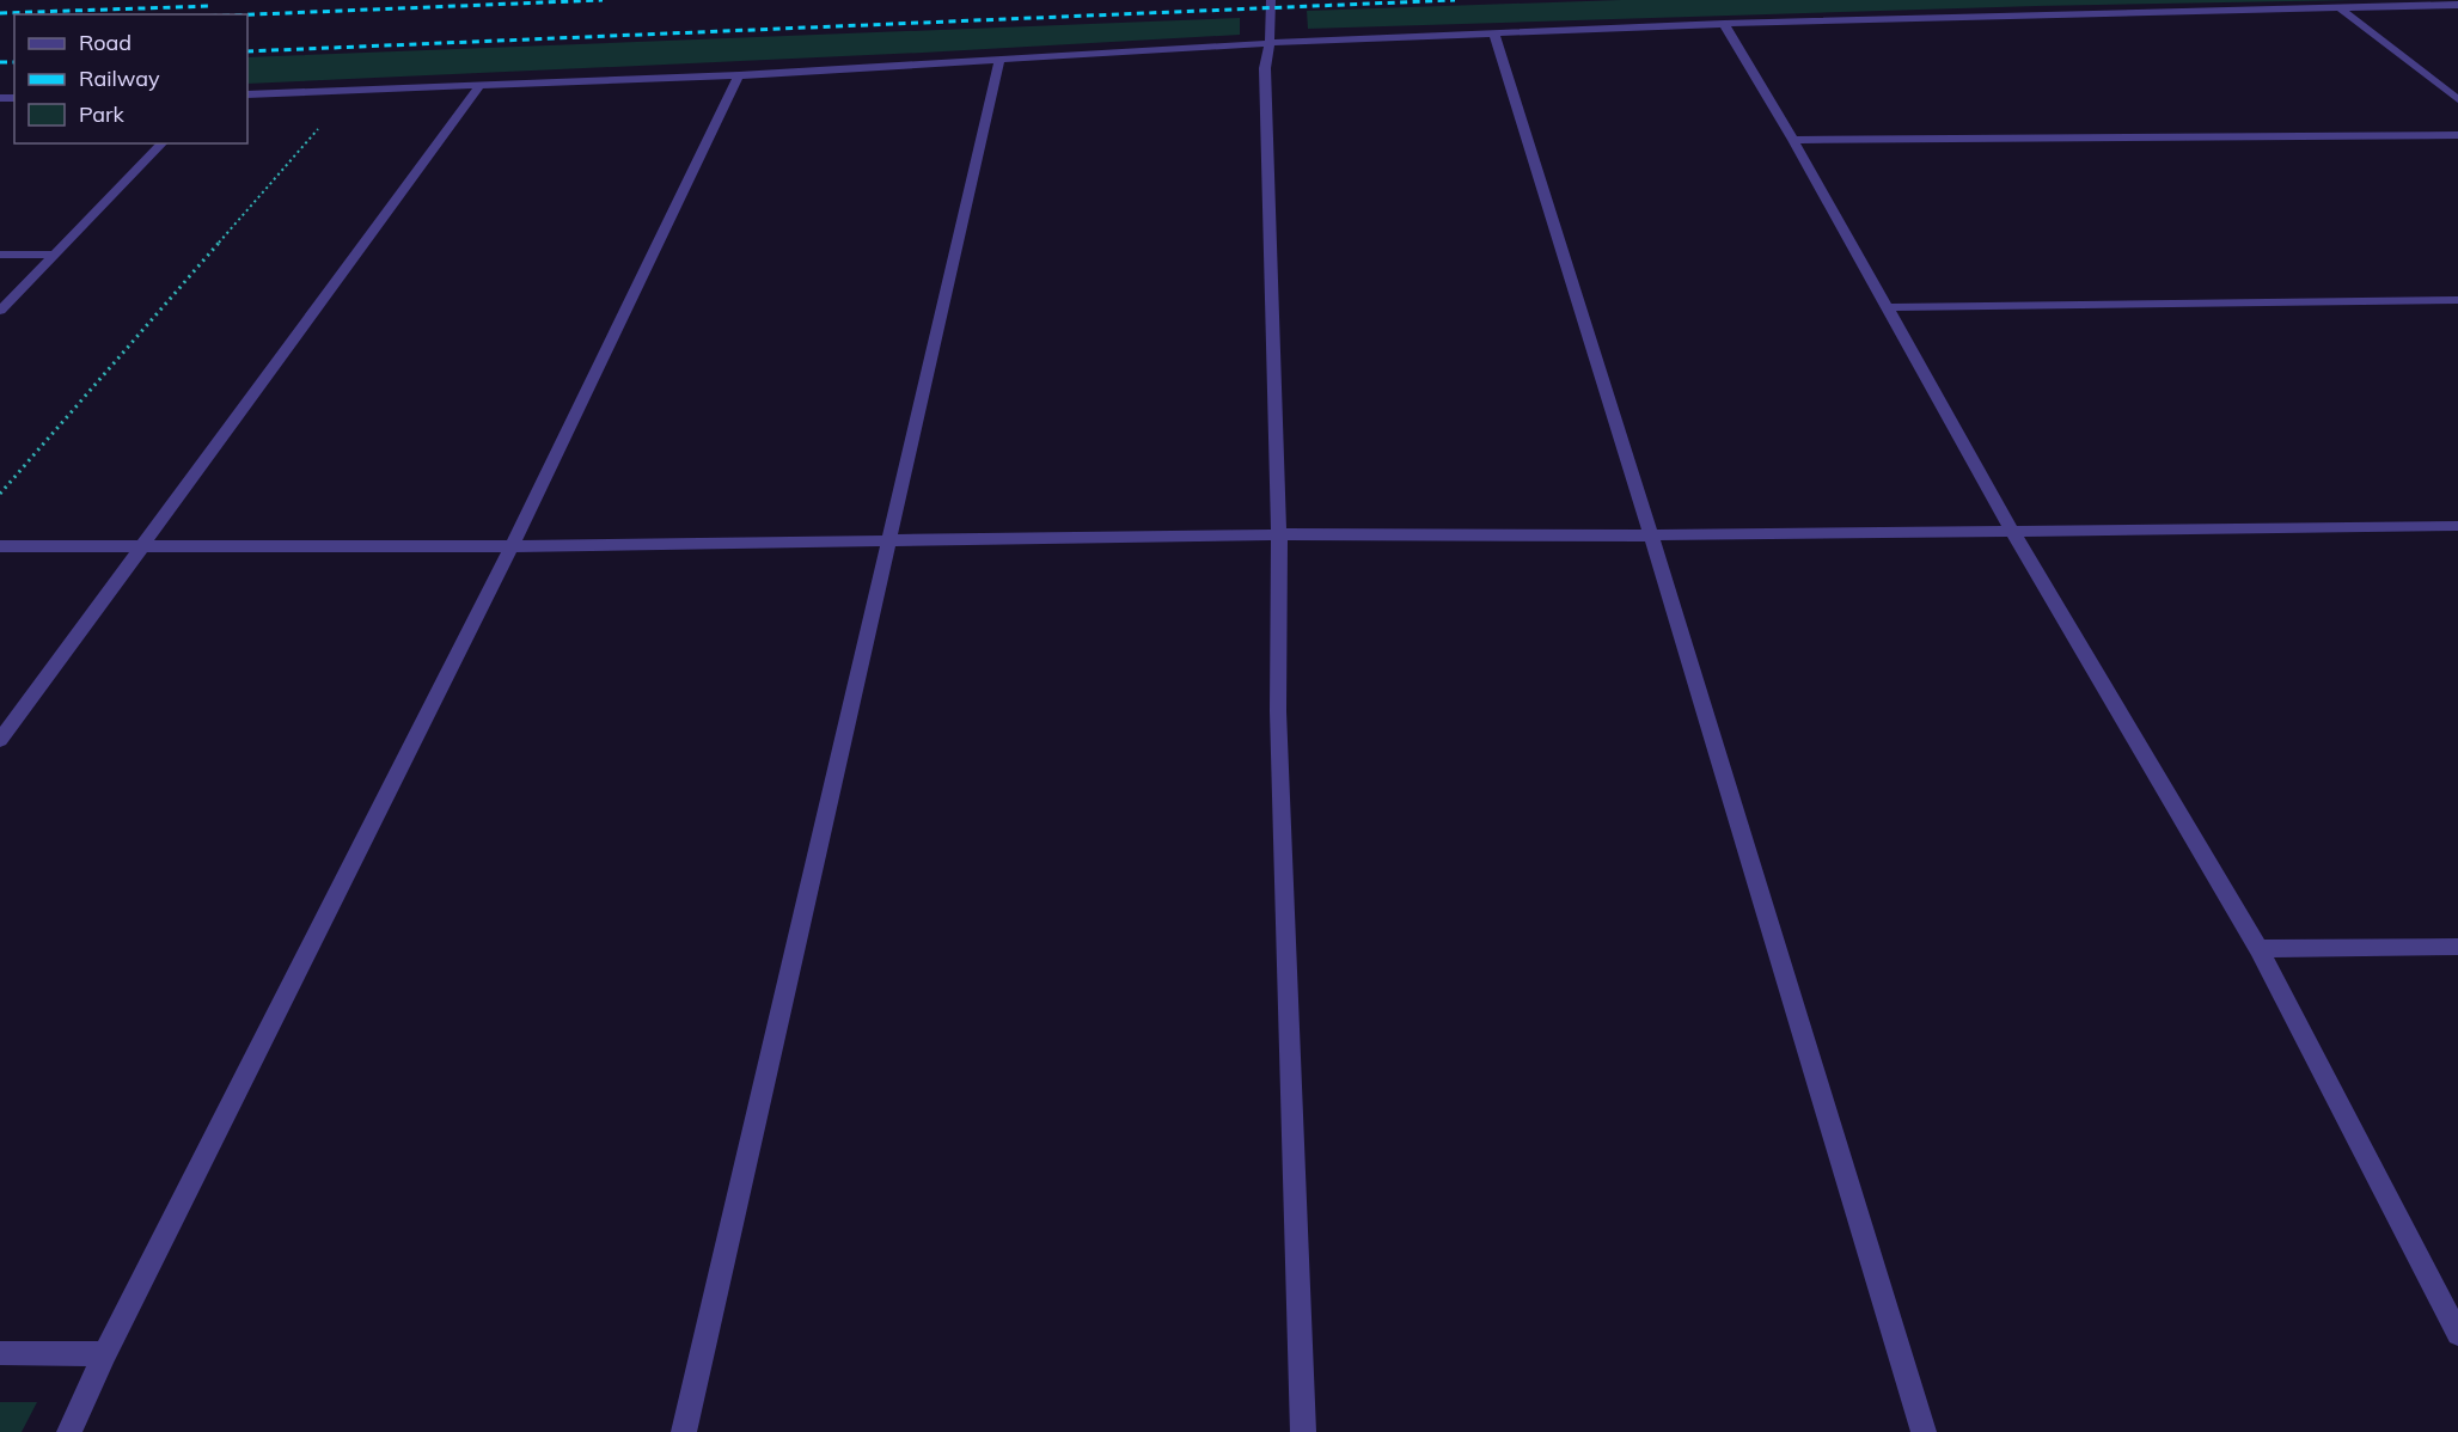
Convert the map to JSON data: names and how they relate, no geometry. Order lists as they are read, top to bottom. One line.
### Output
{"legend":["Road","Railway","Park"]}
